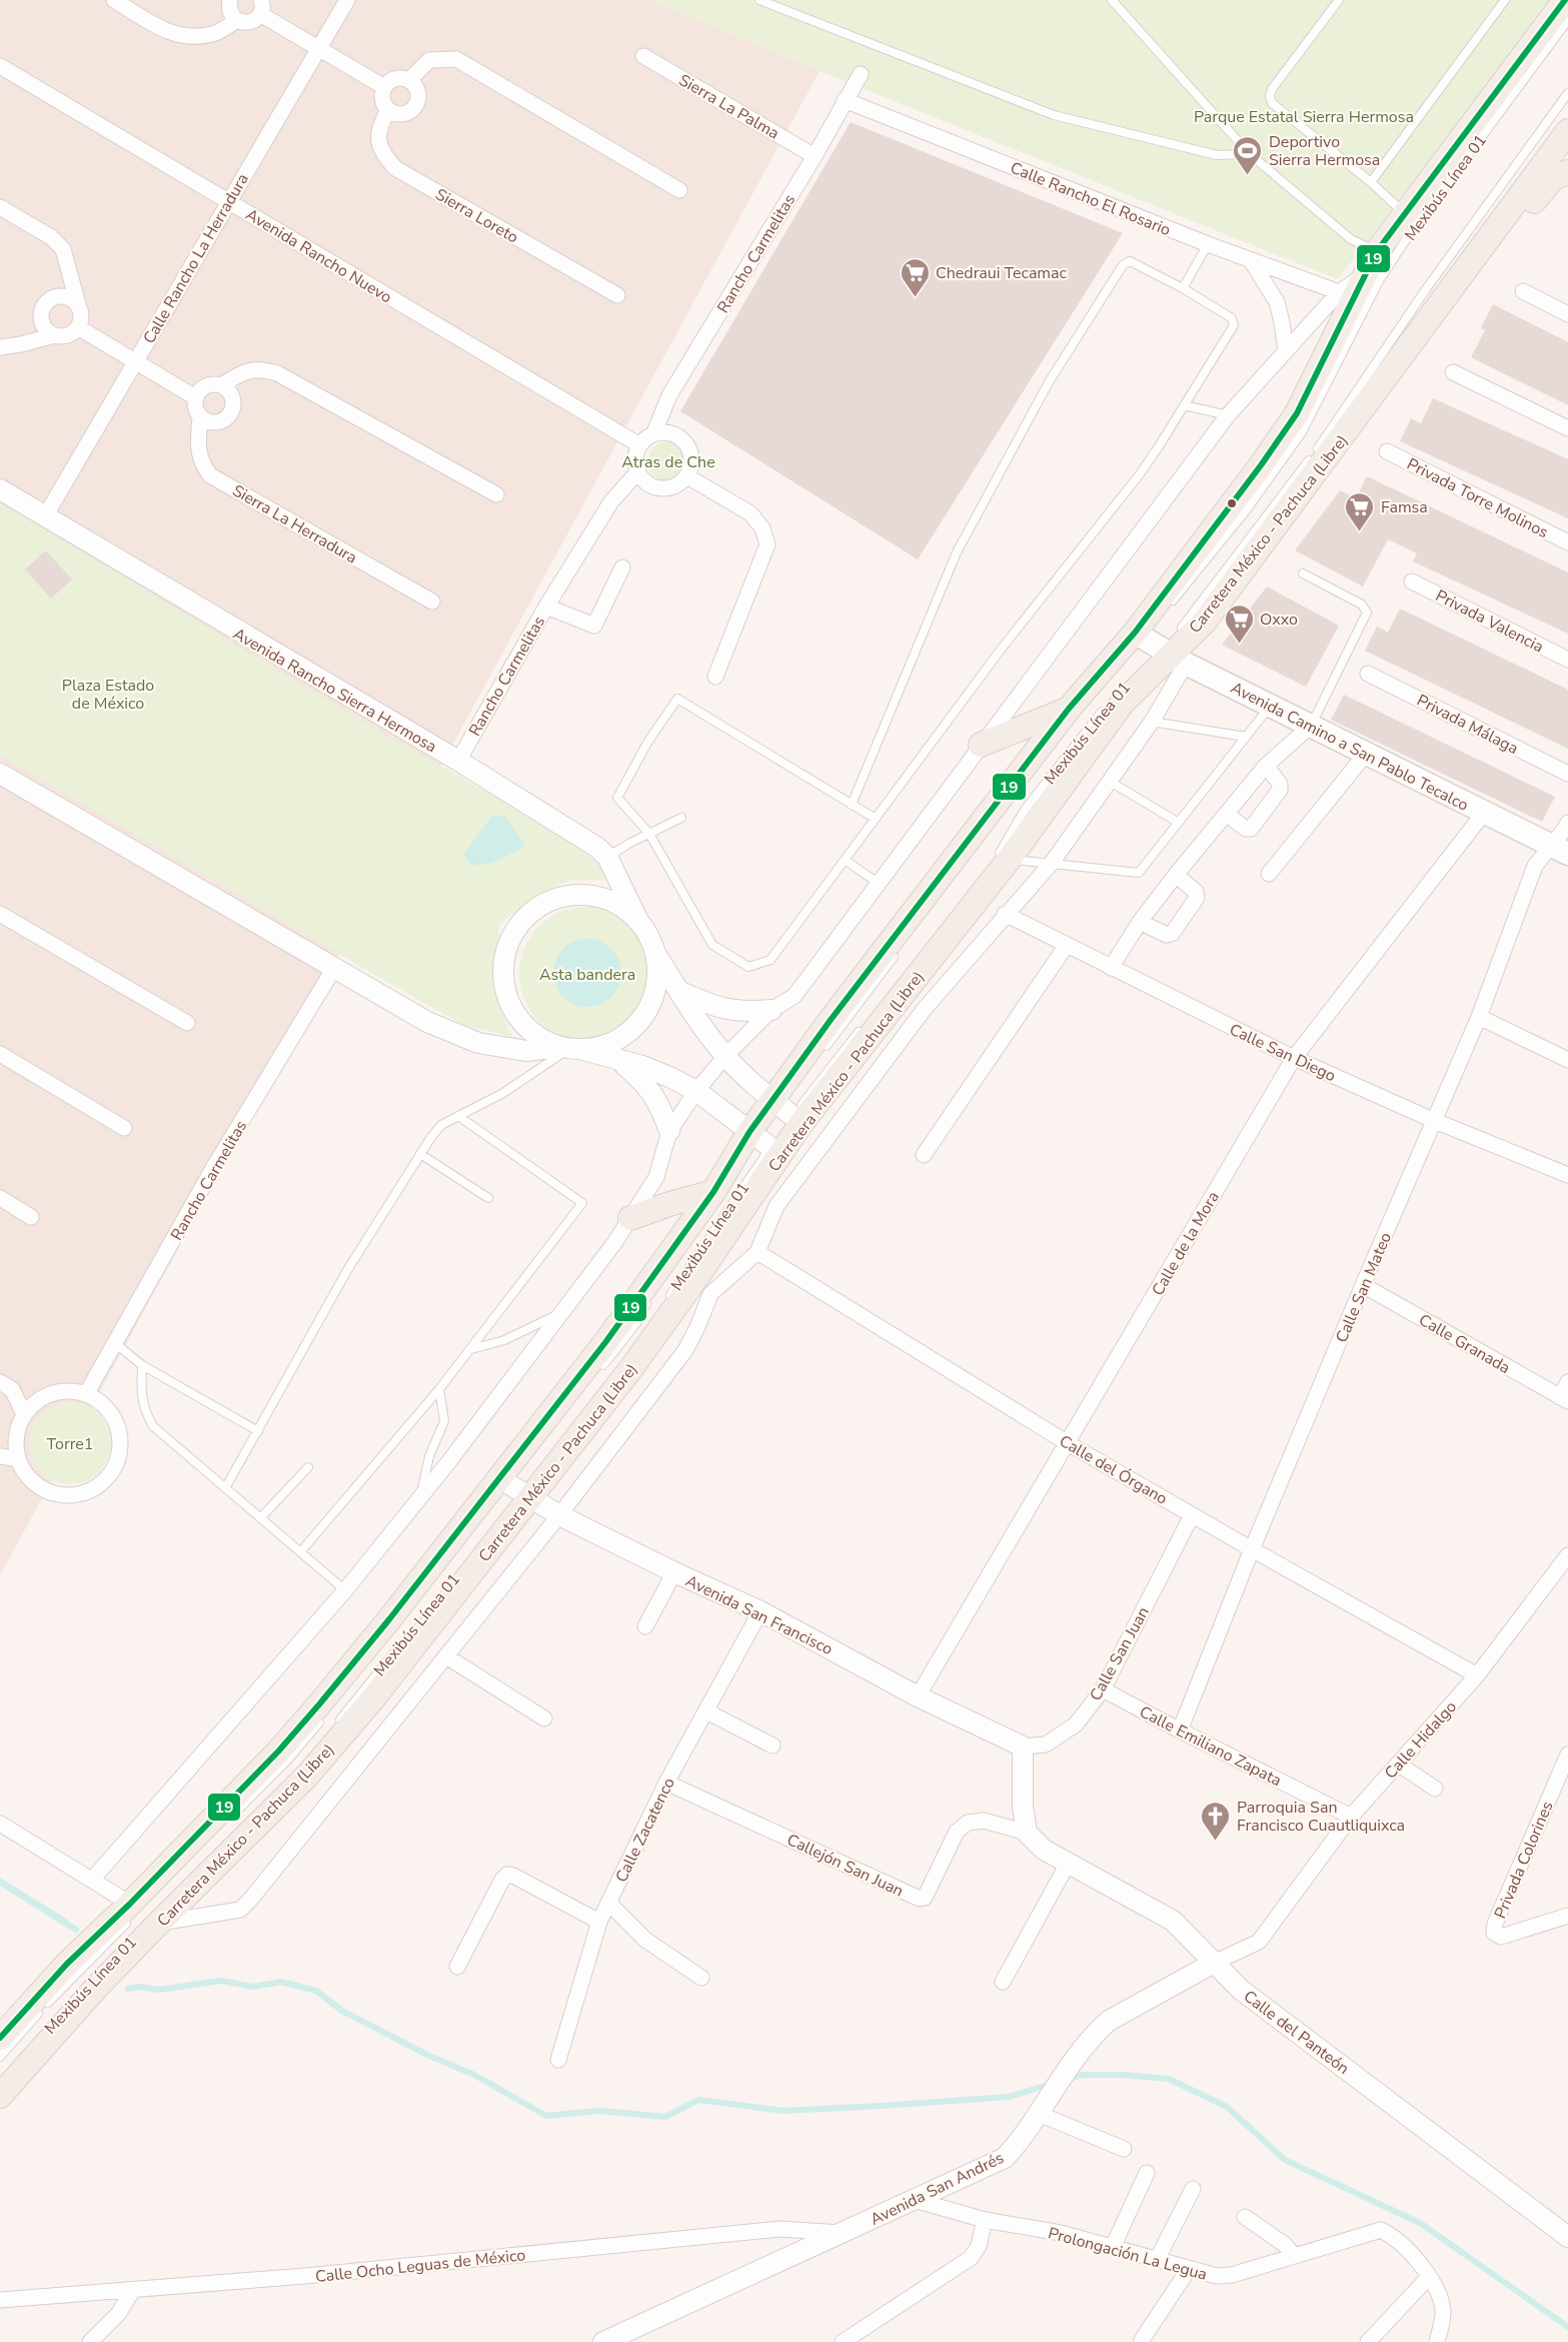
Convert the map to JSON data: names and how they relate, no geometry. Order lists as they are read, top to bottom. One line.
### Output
{"streets":{"main road":["Carretera México - Pachuca (Libre)","Avenida Camino a San Pablo Tecalco"],"street":["Sierra La Palma","Calle Rancho El Rosario","Sierra Loreto","Rancho Carmelitas","Avenida Rancho Nuevo","Calle Rancho La Herradura","Privada Torre Molinos","Sierra La Herradura","Privada Valencia","Avenida Rancho Sierra Hermosa","Privada Málaga","Calle San Diego","Calle de la Mora","Calle San Mateo","Calle Granada","Calle del Órgano","Avenida San Francisco","Calle San Juan","Calle Hidalgo","Calle Emiliano Zapata","Calle Zacatenco","Privada Colorines","Callejón San Juan","Calle del Panteón","Avenida San Andrés","Prolongación La Legua","Calle Ocho Leguas de México"],"lane":["Mexibús Línea 01"]},"crossings":[["Sierra La Palma","Rancho Carmelitas"],["Mexibús Línea 01","Carretera México - Pachuca (Libre)"],["Mexibús Línea 01","Avenida Camino a San Pablo Tecalco"],["Calle Rancho El Rosario","Rancho Carmelitas"],["Rancho Carmelitas","Avenida Rancho Nuevo"],["Rancho Carmelitas","Avenida Rancho Sierra Hermosa"],["Avenida Rancho Nuevo","Calle Rancho La Herradura"],["Calle Rancho La Herradura","Avenida Rancho Sierra Hermosa"],["Carretera México - Pachuca (Libre)","Avenida Camino a San Pablo Tecalco"],["Carretera México - Pachuca (Libre)","Avenida San Francisco"],["Avenida Camino a San Pablo Tecalco","Calle de la Mora"],["Avenida Camino a San Pablo Tecalco","Calle San Mateo"],["Calle San Diego","Calle de la Mora"],["Calle San Diego","Calle San Mateo"],["Calle de la Mora","Calle del Órgano"],["Calle de la Mora","Avenida San Francisco"],["Calle San Mateo","Calle Granada"],["Calle San Mateo","Calle del Órgano"],["Calle San Mateo","Calle Emiliano Zapata"],["Calle del Órgano","Calle San Juan"],["Calle del Órgano","Calle Hidalgo"],["Avenida San Francisco","Calle San Juan"],["Avenida San Francisco","Calle Zacatenco"],["Calle San Juan","Calle Emiliano Zapata"],["Calle Hidalgo","Calle Emiliano Zapata"],["Calle Hidalgo","Calle del Panteón"],["Calle Hidalgo","Avenida San Andrés"],["Calle Zacatenco","Callejón San Juan"],["Callejón San Juan","Calle del Panteón"],["Calle del Panteón","Avenida San Andrés"],["Avenida San Andrés","Prolongación La Legua"],["Avenida San Andrés","Calle Ocho Leguas de México"]],"parks":["Parque Estatal Sierra Hermosa","Atras de Che","Plaza Estado de México","Asta bandera","Torre1"],"places":{"sports":["Deportivo Sierra Hermosa"],"supermarket":["Chedraui Tecamac","Famsa","Oxxo"],"church":["Parroquia San Francisco Cuautliquixca"]},"lines":["transit line 19"]}
